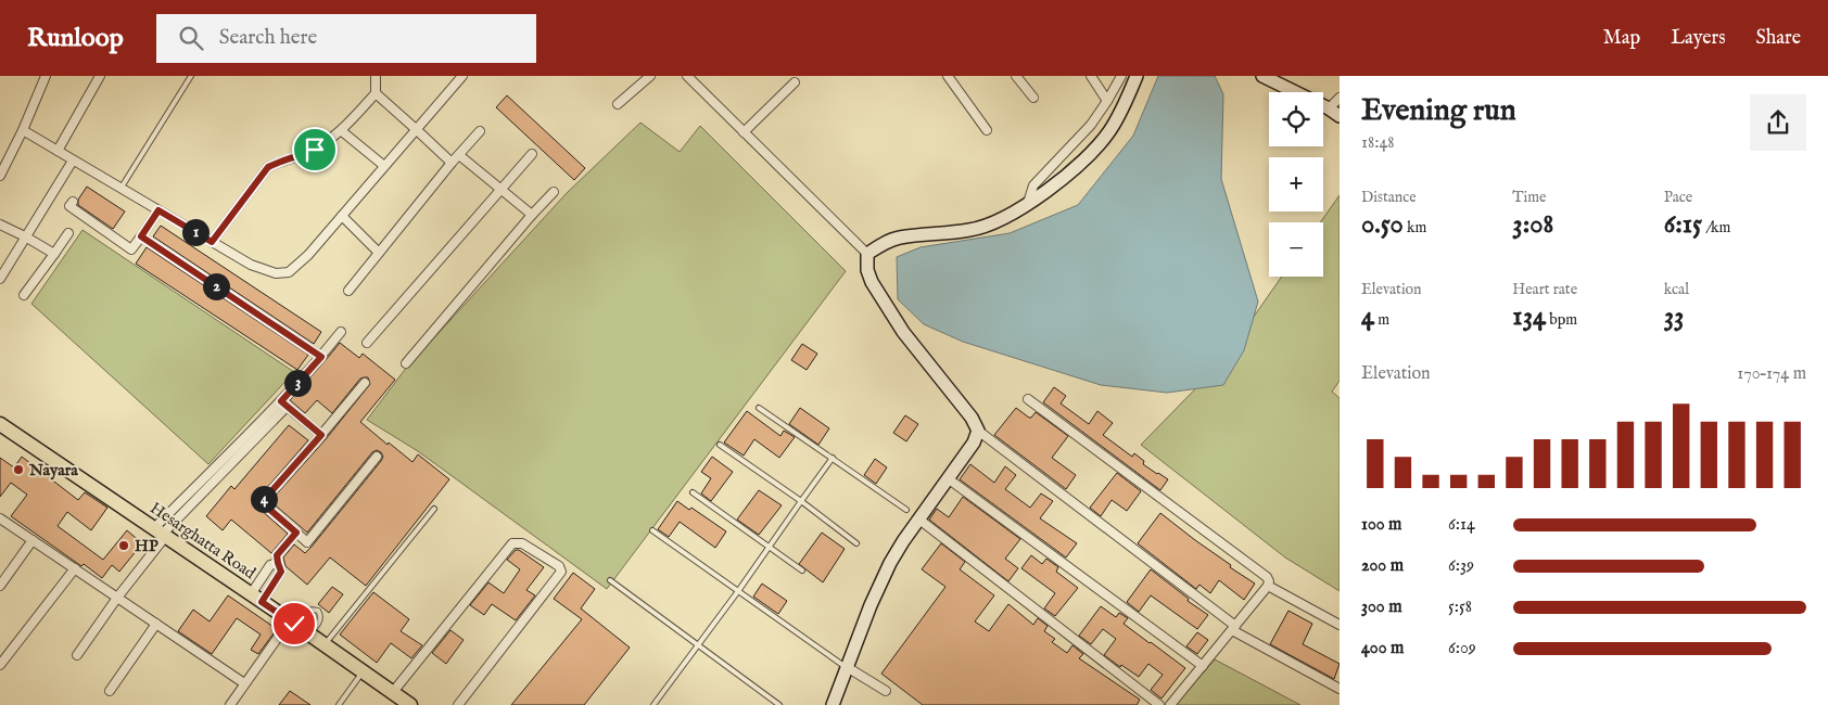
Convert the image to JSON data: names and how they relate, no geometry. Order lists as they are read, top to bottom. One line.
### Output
{"streets":{"main road":["Hesarghatta Road"]},"places":["Nayara","HP"],"page":{"header":"Runloop","search":"Search here","nav":["Map","Layers","Share"],"heading":["Evening run","18:48"],"map_buttons":["+","−"],"stats":[["Distance","0.50 km"],["Time","3:08"],["Pace","6:15 /km"],["Elevation","4 m"],["Heart rate","134 bpm"],["kcal","33"]],"pins":["1","2","3","4"],"chart":["Elevation","170–174 m"],"list":[{"name":"100 m","note":"6:14"},{"name":"200 m","note":"6:39"},{"name":"300 m","note":"5:58"},{"name":"400 m","note":"6:09"}]}}
